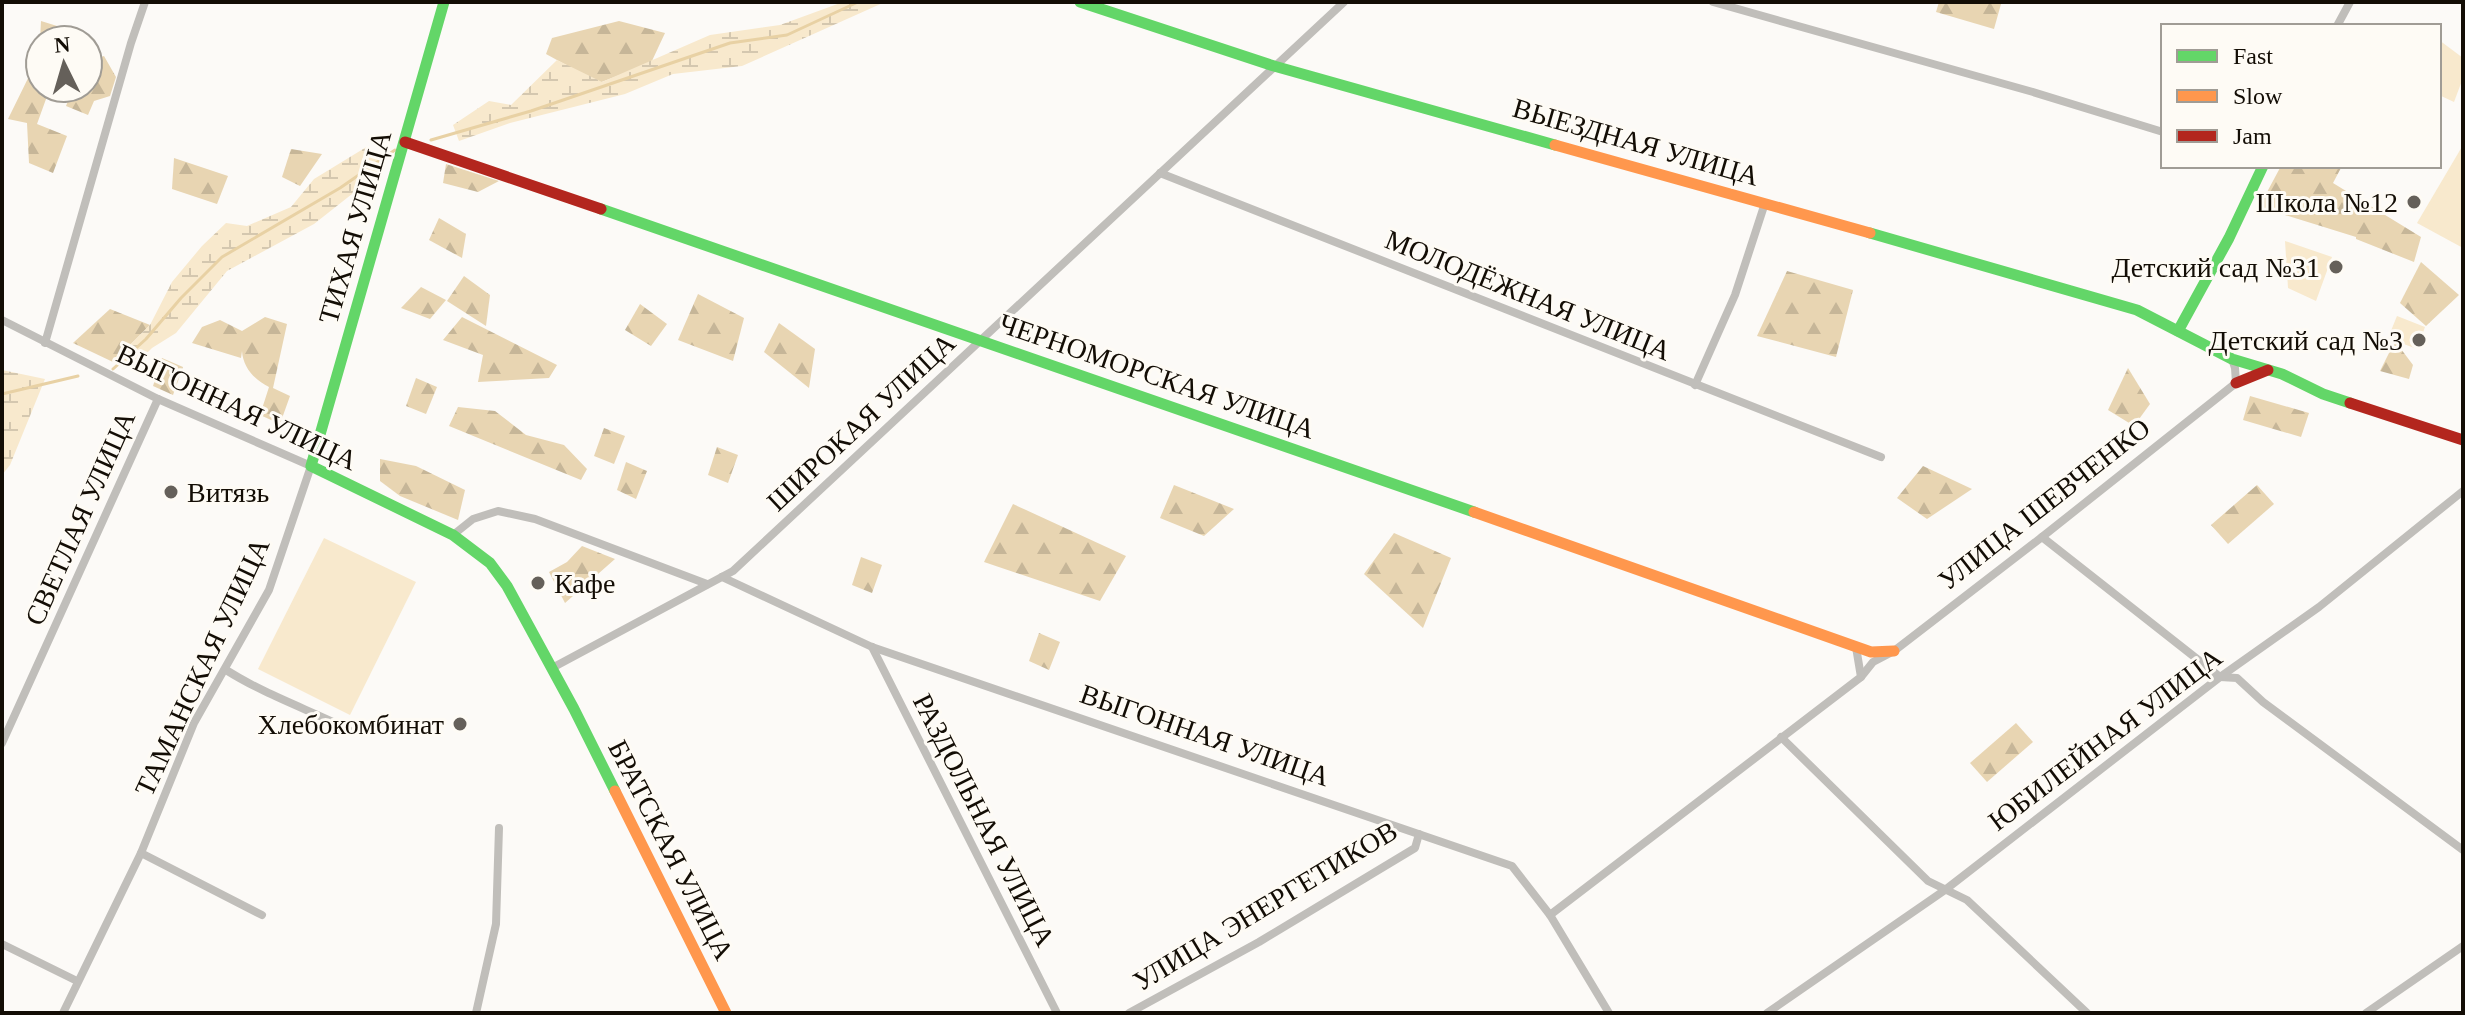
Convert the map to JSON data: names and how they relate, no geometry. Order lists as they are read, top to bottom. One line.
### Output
{"streets":{"street":["ВЫЕЗДНАЯ УЛИЦА","ТИХАЯ УЛИЦА","МОЛОДЁЖНАЯ УЛИЦА","ЧЕРНОМОРСКАЯ УЛИЦА","ВЫГОННАЯ УЛИЦА","ШИРОКАЯ УЛИЦА","УЛИЦА ШЕВЧЕНКО","СВЕТЛАЯ УЛИЦА","ТАМАНСКАЯ УЛИЦА","ЮБИЛЕЙНАЯ УЛИЦА","РАЗДОЛЬНАЯ УЛИЦА","БРАТСКАЯ УЛИЦА","УЛИЦА ЭНЕРГЕТИКОВ"]},"crossings":[["ВЫЕЗДНАЯ УЛИЦА","ШИРОКАЯ УЛИЦА"],["ТИХАЯ УЛИЦА","ЧЕРНОМОРСКАЯ УЛИЦА"],["ТИХАЯ УЛИЦА","ВЫГОННАЯ УЛИЦА"],["ТИХАЯ УЛИЦА","ТАМАНСКАЯ УЛИЦА"],["МОЛОДЁЖНАЯ УЛИЦА","ШИРОКАЯ УЛИЦА"],["ЧЕРНОМОРСКАЯ УЛИЦА","ШИРОКАЯ УЛИЦА"],["ЧЕРНОМОРСКАЯ УЛИЦА","УЛИЦА ШЕВЧЕНКО"],["ВЫГОННАЯ УЛИЦА","ШИРОКАЯ УЛИЦА"],["ВЫГОННАЯ УЛИЦА","УЛИЦА ШЕВЧЕНКО"],["ВЫГОННАЯ УЛИЦА","СВЕТЛАЯ УЛИЦА"],["ВЫГОННАЯ УЛИЦА","ТАМАНСКАЯ УЛИЦА"],["ВЫГОННАЯ УЛИЦА","РАЗДОЛЬНАЯ УЛИЦА"],["ВЫГОННАЯ УЛИЦА","БРАТСКАЯ УЛИЦА"],["ВЫГОННАЯ УЛИЦА","УЛИЦА ЭНЕРГЕТИКОВ"]],"places":["Школа №12","Детский сад №31","Детский сад №3","Витязь","Кафе","Хлебокомбинат"],"legend":["Fast","Slow","Jam"],"north":"top"}
